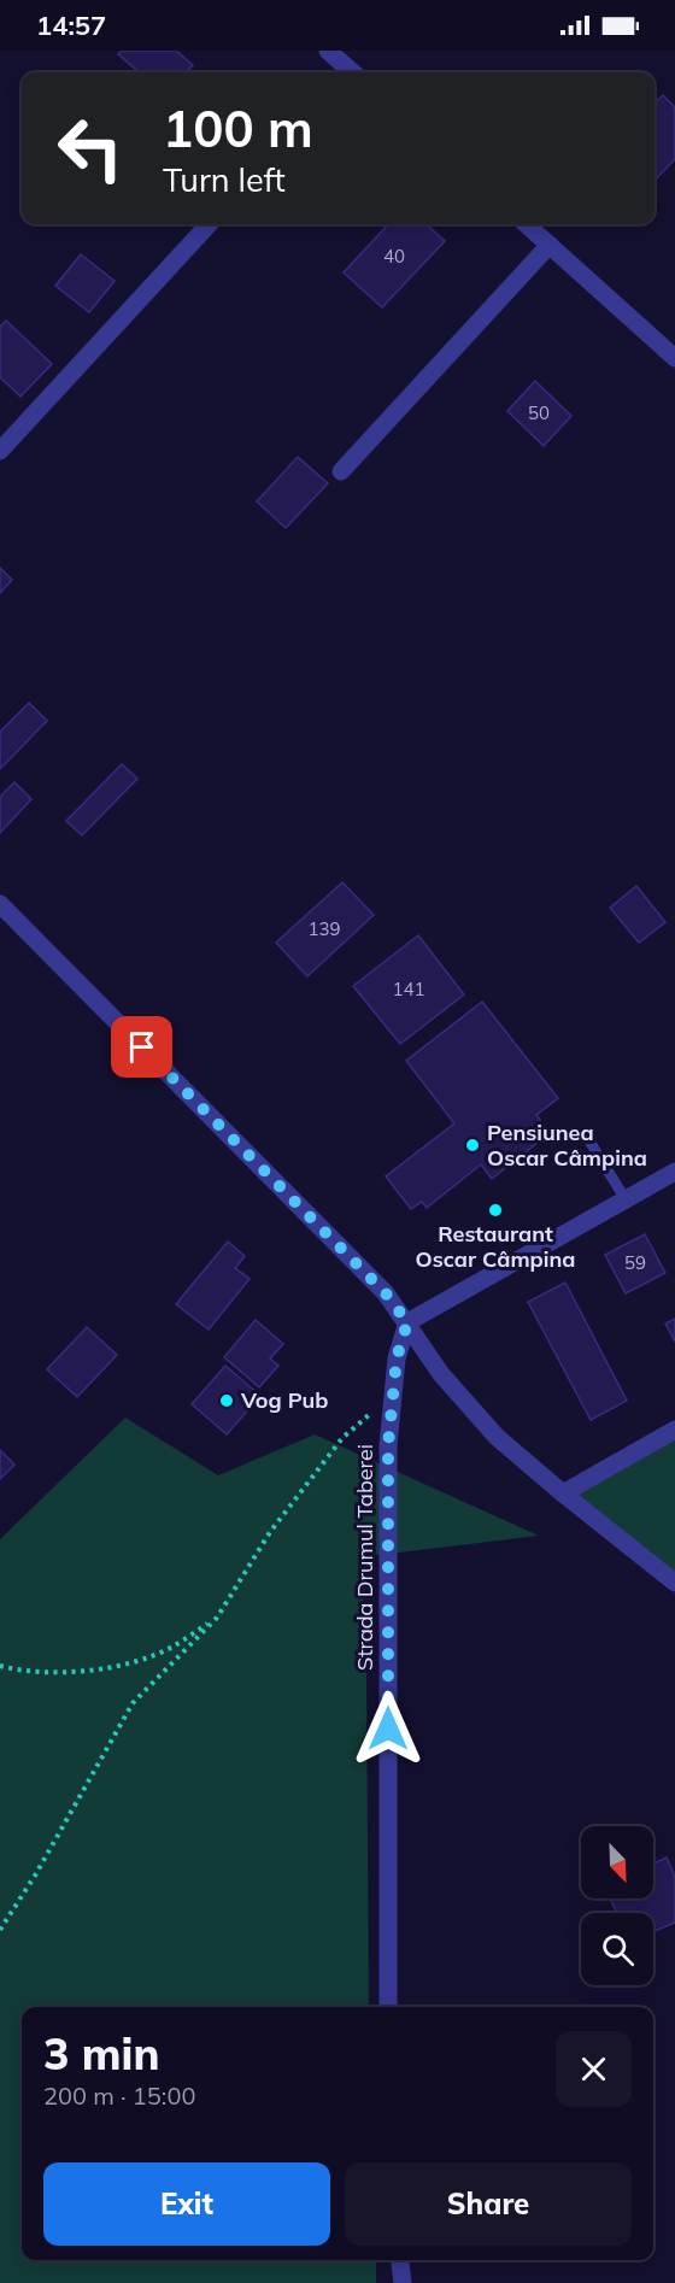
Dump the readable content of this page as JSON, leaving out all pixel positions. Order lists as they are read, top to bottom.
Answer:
{
  "streets": {
    "street": ["Strada Drumul Taberei"]
  },
  "places": ["Pensiunea Oscar Câmpina", "Restaurant Oscar Câmpina", "Vog Pub"],
  "house_numbers": [
    "40",
    "50",
    "139",
    "141",
    "59"
  ],
  "north": "bottom right",
  "page": {
    "status": "14:57",
    "turn": ["100 m", "Turn left"],
    "heading": ["3 min", "200 m · 15:00"],
    "buttons": ["Exit", "Share"]
  }
}
